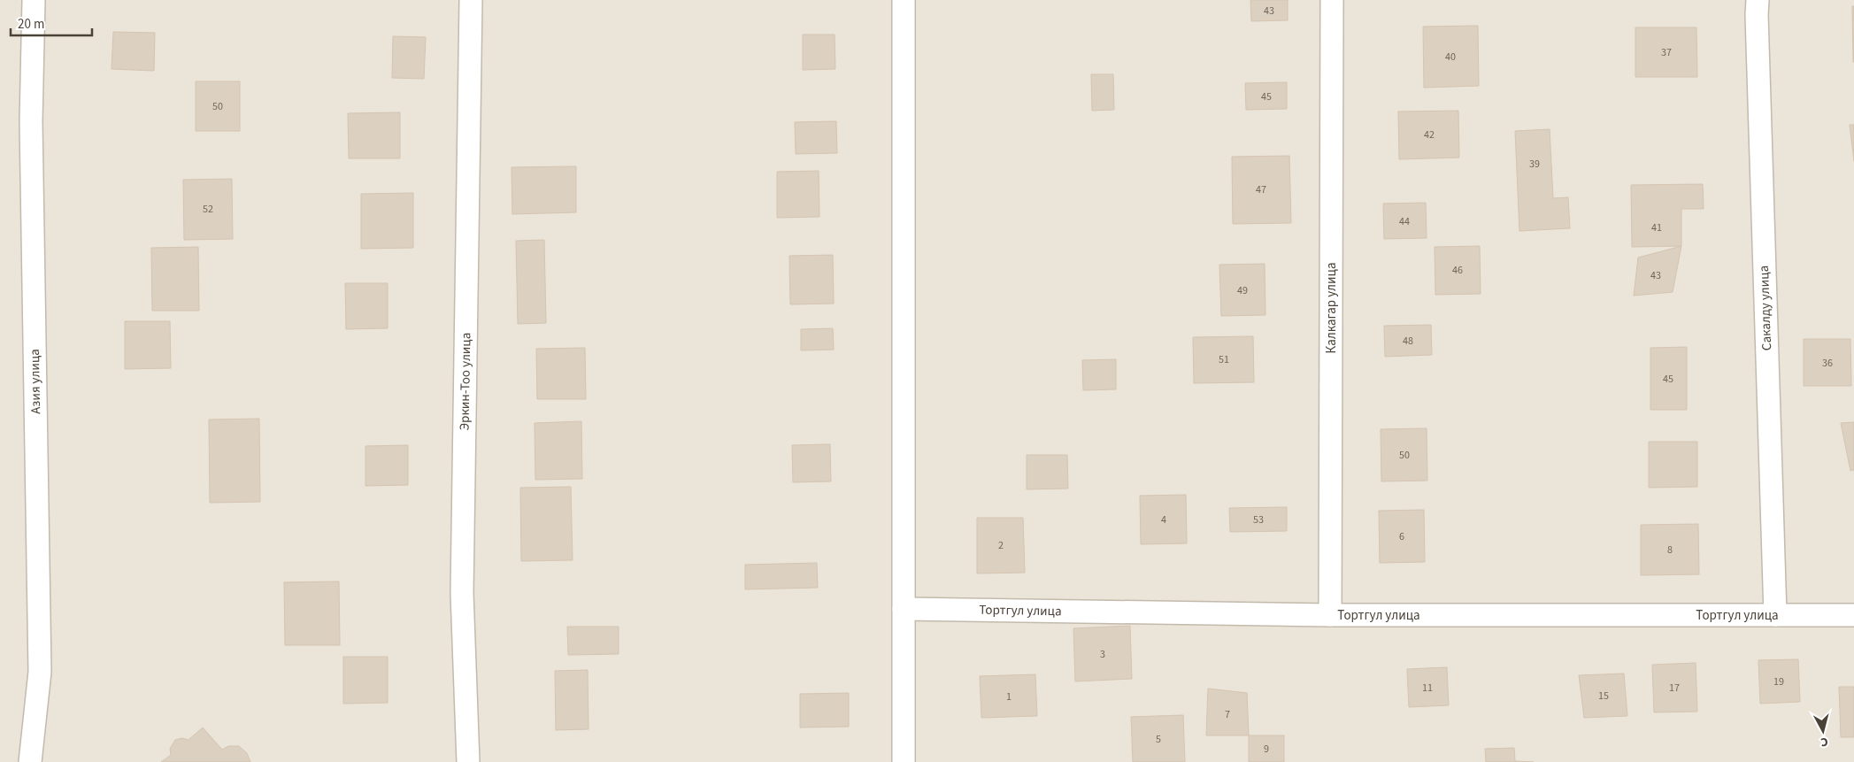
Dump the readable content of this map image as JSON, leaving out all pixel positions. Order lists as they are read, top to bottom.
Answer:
{
  "streets": {
    "street": [
      "Калкагар улица",
      "Сакалду улица",
      "Азия улица",
      "Эркин-Тоо улица",
      "Тортгул улица"
    ]
  },
  "crossings": [
    ["Калкагар улица", "Тортгул улица"],
    ["Сакалду улица", "Тортгул улица"]
  ],
  "house_numbers": [
    "43",
    "37",
    "40",
    "45",
    "50",
    "42",
    "39",
    "47",
    "52",
    "44",
    "41",
    "46",
    "43",
    "49",
    "48",
    "51",
    "36",
    "45",
    "50",
    "4",
    "53",
    "6",
    "2",
    "8",
    "3",
    "19",
    "11",
    "17",
    "15",
    "1",
    "7",
    "5",
    "9"
  ],
  "scale_bar": "20 m",
  "north": "bottom"
}
